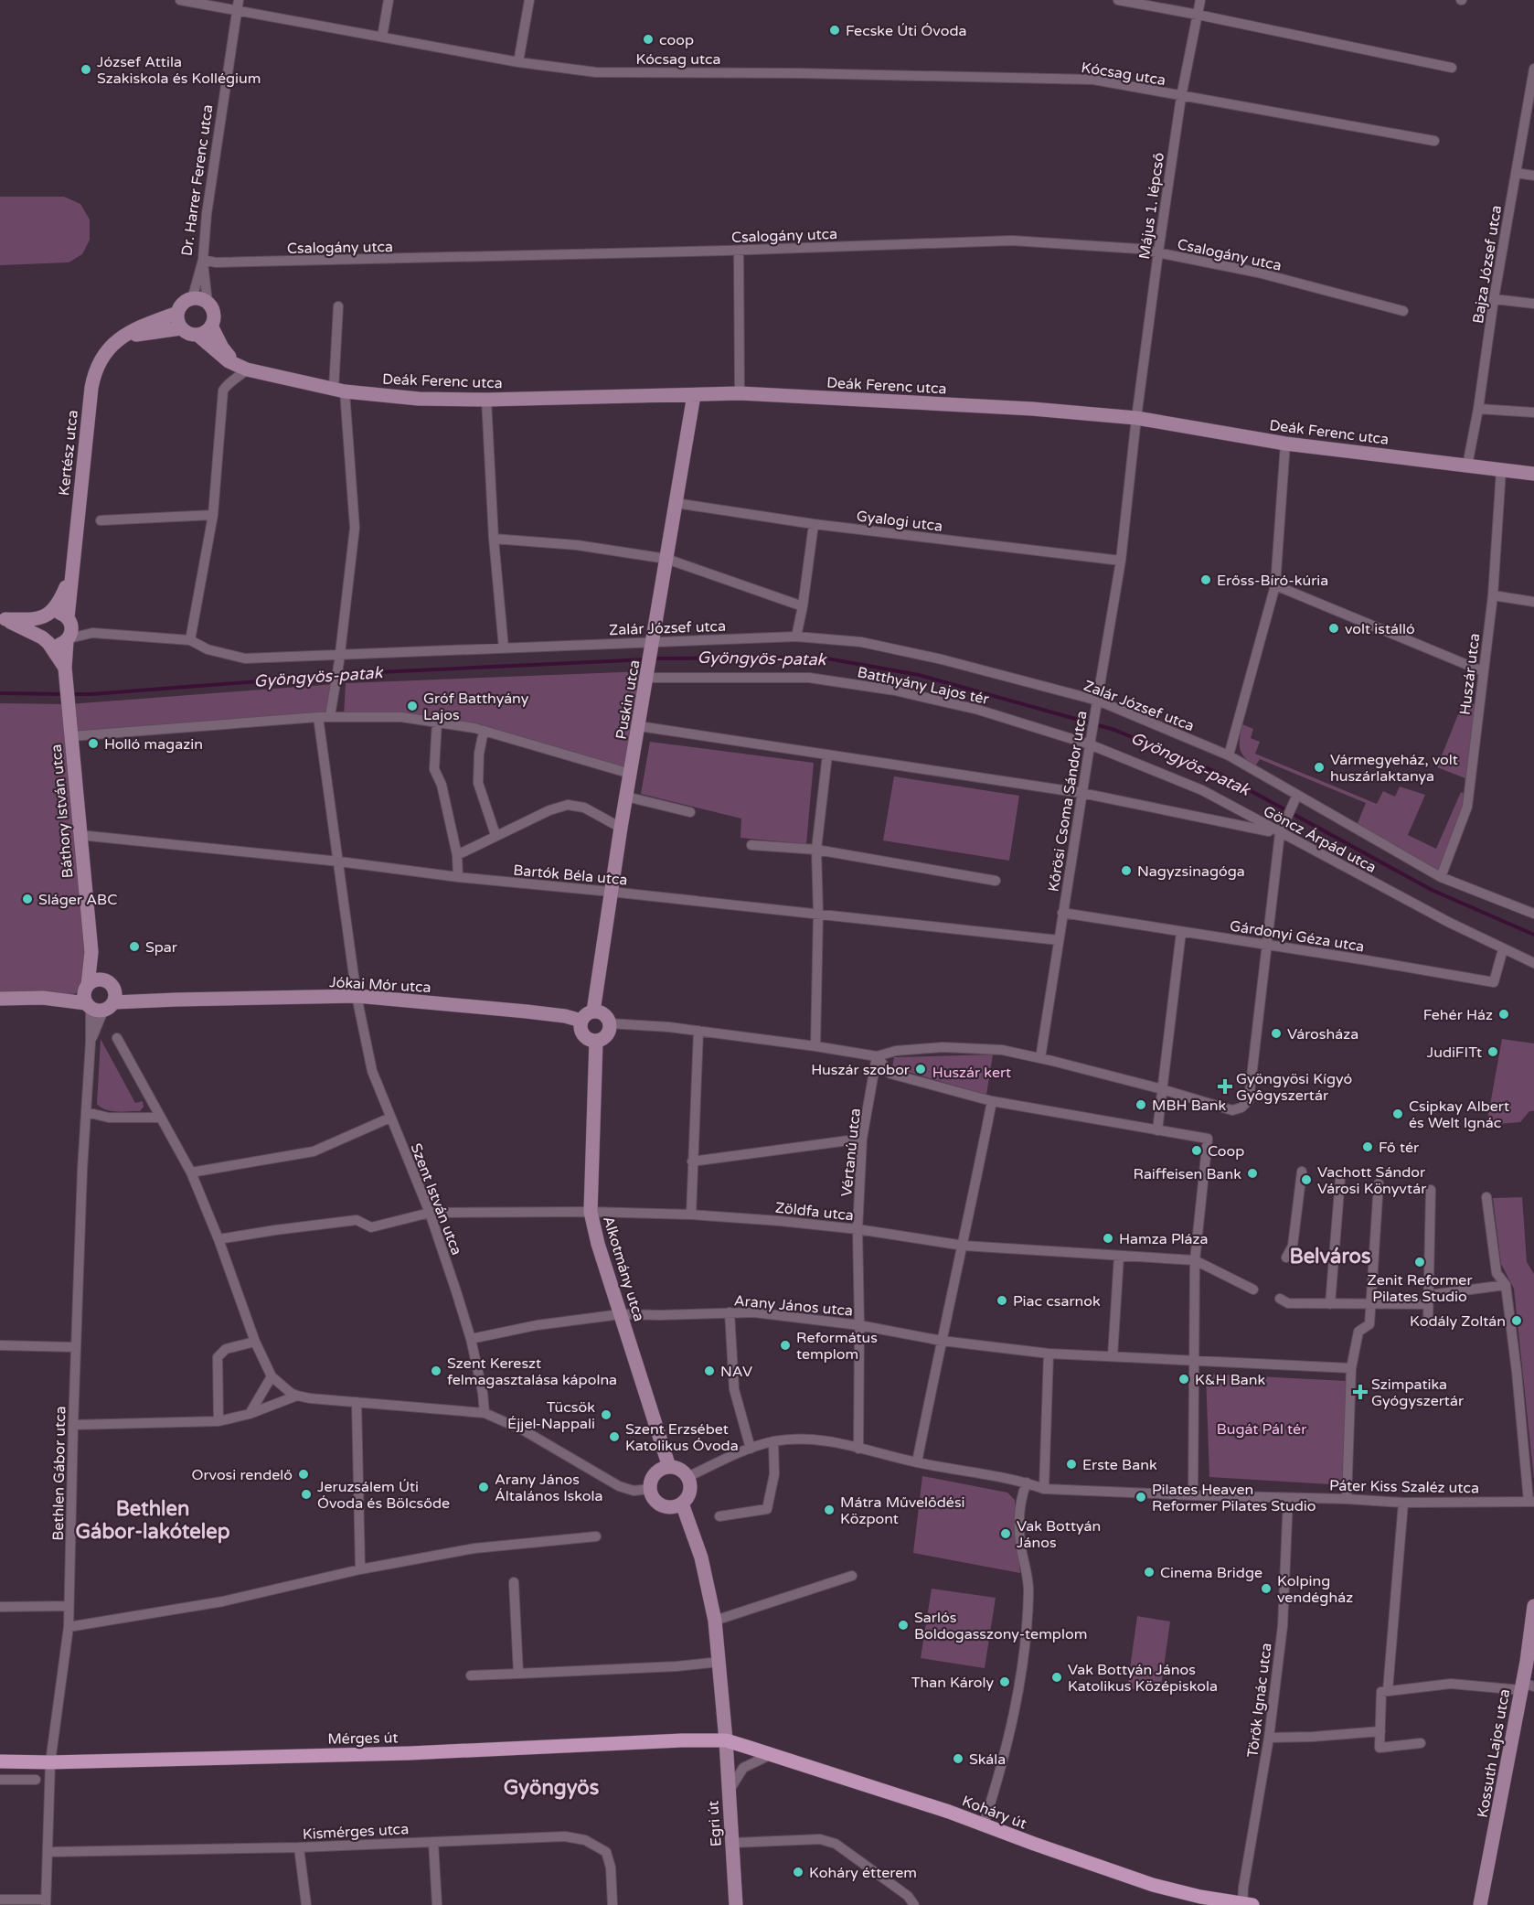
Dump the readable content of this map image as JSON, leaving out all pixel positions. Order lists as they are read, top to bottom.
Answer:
{
  "streets": {
    "main road": ["Mérges út", "Koháry út"],
    "street": [
      "Kócsag utca",
      "Dr. Harrer Ferenc utca",
      "Május 1. lépcső",
      "Csalogány utca",
      "Bajza József utca",
      "Deák Ferenc utca",
      "Kertész utca",
      "Gyalogi utca",
      "Zalár József utca",
      "Huszár utca",
      "Batthyány Lajos tér",
      "Puskin utca",
      "Kőrösi Csoma Sándor utca",
      "Báthory István utca",
      "Göncz Árpád utca",
      "Bartók Béla utca",
      "Gárdonyi Géza utca",
      "Jókai Mór utca",
      "Vértanú utca",
      "Szent István utca",
      "Zöldfa utca",
      "Alkotmány utca",
      "Arany János utca",
      "Bethlen Gábor utca",
      "Páter Kiss Szaléz utca",
      "Török Ignác utca",
      "Kossuth Lajos utca",
      "Egri út",
      "Kismérges utca"
    ]
  },
  "crossings": [
    ["Kócsag utca", "Dr. Harrer Ferenc utca"],
    ["Kócsag utca", "Május 1. lépcső"],
    ["Dr. Harrer Ferenc utca", "Csalogány utca"],
    ["Dr. Harrer Ferenc utca", "Kertész utca"],
    ["Május 1. lépcső", "Csalogány utca"],
    ["Május 1. lépcső", "Deák Ferenc utca"],
    ["Május 1. lépcső", "Kőrösi Csoma Sándor utca"],
    ["Bajza József utca", "Deák Ferenc utca"],
    ["Deák Ferenc utca", "Huszár utca"],
    ["Deák Ferenc utca", "Puskin utca"],
    ["Deák Ferenc utca", "Kőrösi Csoma Sándor utca"],
    ["Gyalogi utca", "Puskin utca"],
    ["Gyalogi utca", "Kőrösi Csoma Sándor utca"],
    ["Zalár József utca", "Huszár utca"],
    ["Zalár József utca", "Puskin utca"],
    ["Zalár József utca", "Kőrösi Csoma Sándor utca"],
    ["Batthyány Lajos tér", "Puskin utca"],
    ["Batthyány Lajos tér", "Kőrösi Csoma Sándor utca"],
    ["Batthyány Lajos tér", "Göncz Árpád utca"],
    ["Puskin utca", "Bartók Béla utca"],
    ["Puskin utca", "Jókai Mór utca"],
    ["Puskin utca", "Alkotmány utca"],
    ["Kőrösi Csoma Sándor utca", "Göncz Árpád utca"],
    ["Kőrösi Csoma Sándor utca", "Bartók Béla utca"],
    ["Kőrösi Csoma Sándor utca", "Gárdonyi Géza utca"],
    ["Báthory István utca", "Bartók Béla utca"],
    ["Báthory István utca", "Jókai Mór utca"],
    ["Báthory István utca", "Bethlen Gábor utca"],
    ["Göncz Árpád utca", "Gárdonyi Géza utca"],
    ["Bartók Béla utca", "Szent István utca"],
    ["Jókai Mór utca", "Szent István utca"],
    ["Jókai Mór utca", "Alkotmány utca"],
    ["Jókai Mór utca", "Bethlen Gábor utca"],
    ["Vértanú utca", "Zöldfa utca"],
    ["Vértanú utca", "Arany János utca"],
    ["Vértanú utca", "Páter Kiss Szaléz utca"],
    ["Szent István utca", "Zöldfa utca"],
    ["Szent István utca", "Arany János utca"],
    ["Zöldfa utca", "Alkotmány utca"],
    ["Alkotmány utca", "Arany János utca"],
    ["Alkotmány utca", "Páter Kiss Szaléz utca"],
    ["Bethlen Gábor utca", "Mérges út"],
    ["Bethlen Gábor utca", "Kismérges utca"],
    ["Páter Kiss Szaléz utca", "Török Ignác utca"],
    ["Török Ignác utca", "Koháry út"],
    ["Mérges út", "Koháry út"],
    ["Mérges út", "Egri út"],
    ["Koháry út", "Egri út"]
  ],
  "districts": ["Belváros", "Bethlen Gábor-lakótelep", "Gyöngyös"],
  "water": ["Gyöngyös-patak"],
  "parks": ["Huszár kert", "Bugát Pál tér"],
  "places": {
    "other": [
      "Fecske Úti Óvoda",
      "coop",
      "József Attila Szakiskola és Kollégium",
      "Erőss-Bíró-kúria",
      "volt istálló",
      "Gróf Batthyány Lajos",
      "Holló magazin",
      "Vármegyeház, volt huszárlaktanya",
      "Nagyzsinagóga",
      "Sláger ABC",
      "Spar",
      "Fehér Ház",
      "Városháza",
      "JudiFITt",
      "Huszár szobor",
      "MBH Bank",
      "Csipkay Albert és Welt Ignác",
      "Fő tér",
      "Coop",
      "Raiffeisen Bank",
      "Vachott Sándor Városi Könyvtár",
      "Hamza Pláza",
      "Zenit Reformer Pilates Studio",
      "Piac csarnok",
      "Kodály Zoltán",
      "Református templom",
      "Szent Kereszt felmagasztalása kápolna",
      "NAV",
      "K&H Bank",
      "Tücsök Éjjel-Nappali",
      "Szent Erzsébet Katolikus Óvoda",
      "Erste Bank",
      "Orvosi rendelő",
      "Arany János Általános Iskola",
      "Jeruzsálem Úti Óvoda és Bölcsőde",
      "Pilates Heaven Reformer Pilates Studio",
      "Mátra Művelődési Központ",
      "Vak Bottyán János",
      "Cinema Bridge",
      "Kolping vendégház",
      "Sarlós Boldogasszony-templom",
      "Vak Bottyán János Katolikus Középiskola",
      "Than Károly",
      "Skála",
      "Koháry étterem"
    ],
    "health": ["Gyöngyösi Kígyó Gyôgyszertár", "Szimpatika Gyógyszertár"]
  }
}
